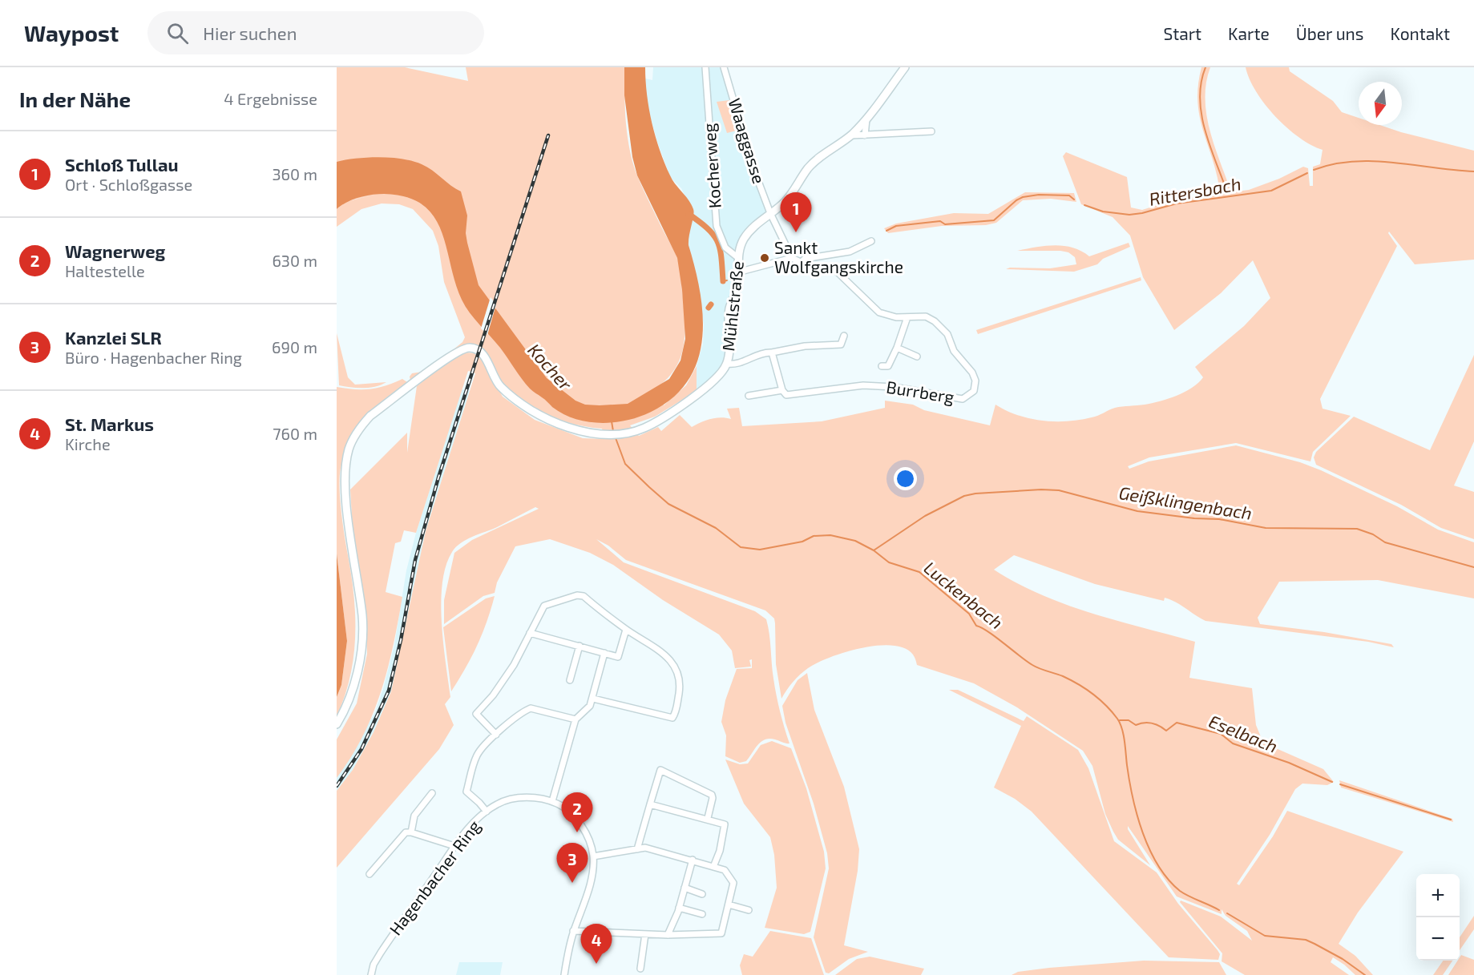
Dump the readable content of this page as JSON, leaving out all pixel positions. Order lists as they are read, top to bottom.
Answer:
{
  "streets": {
    "street": [
      "Waaggasse",
      "Kocherweg",
      "Mühlstraße",
      "Burrberg",
      "Hagenbacher Ring"
    ]
  },
  "crossings": [
    ["Waaggasse", "Mühlstraße"],
    ["Kocherweg", "Mühlstraße"]
  ],
  "water": [
    "Rittersbach",
    "Kocher",
    "Geißklingenbach",
    "Luckenbach",
    "Eselbach"
  ],
  "places": ["Sankt Wolfgangskirche"],
  "north": "bottom",
  "page": {
    "header": "Waypost",
    "search": "Hier suchen",
    "nav": [
      "Start",
      "Karte",
      "Über uns",
      "Kontakt"
    ],
    "heading": ["In der Nähe", "4 Ergebnisse"],
    "list": [
      {
        "mark": "1",
        "name": "Schloß Tullau",
        "note": "Ort · Schloßgasse",
        "value": "360 m"
      },
      {
        "mark": "2",
        "name": "Wagnerweg",
        "note": "Haltestelle",
        "value": "630 m"
      },
      {
        "mark": "3",
        "name": "Kanzlei SLR",
        "note": "Büro · Hagenbacher Ring",
        "value": "690 m"
      },
      {
        "mark": "4",
        "name": "St. Markus",
        "note": "Kirche",
        "value": "760 m"
      }
    ],
    "pins": [
      "1",
      "2",
      "3",
      "4"
    ],
    "map_buttons": ["+", "−"]
  }
}
